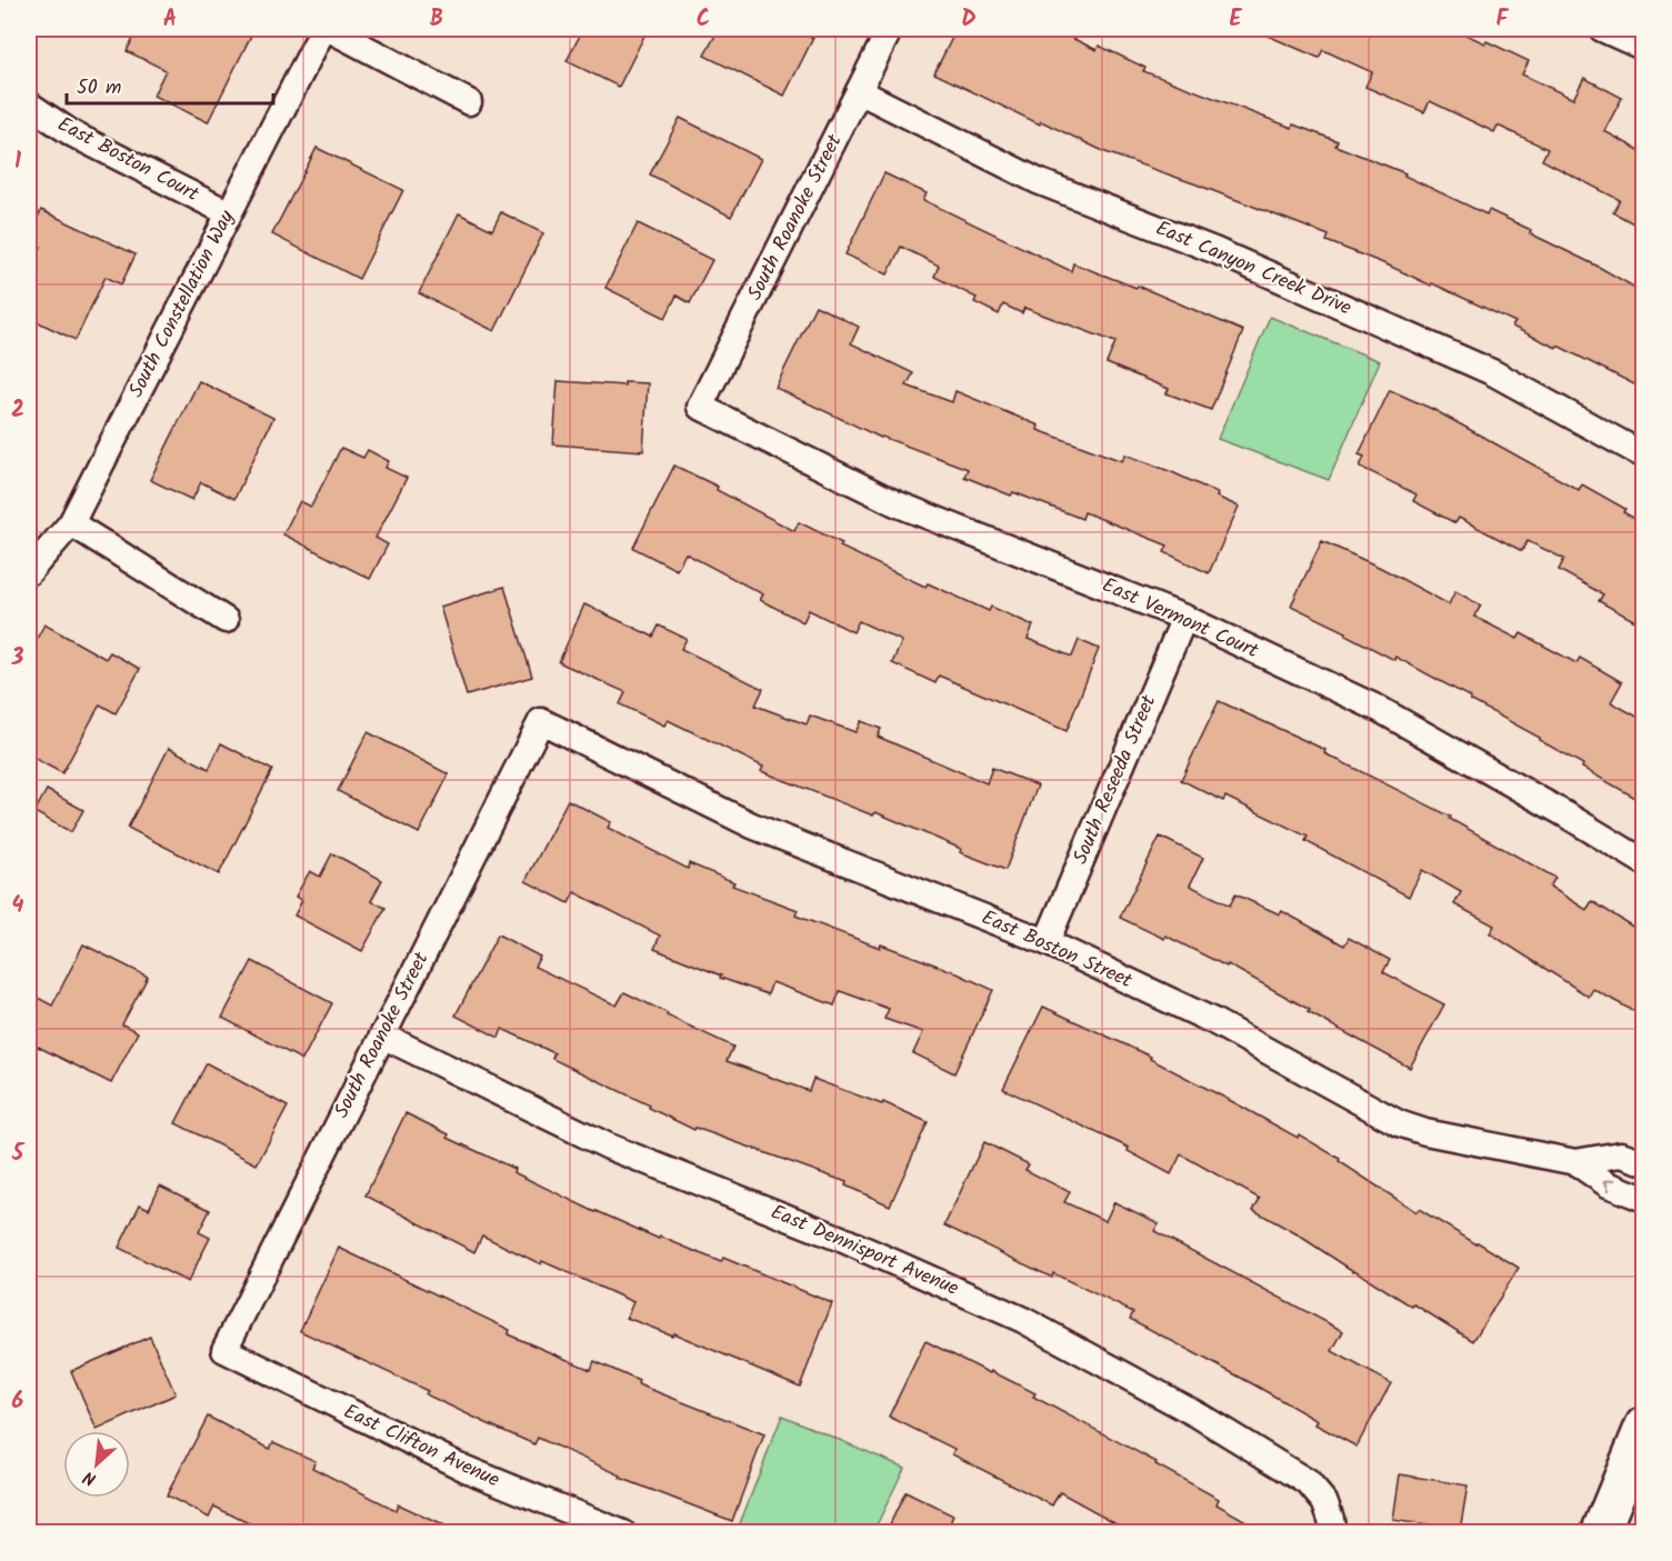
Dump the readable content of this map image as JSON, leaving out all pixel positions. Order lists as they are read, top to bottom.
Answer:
{
  "streets": {
    "street": [
      "East Boston Court",
      "South Roanoke Street",
      "East Canyon Creek Drive",
      "South Constellation Way",
      "East Vermont Court",
      "South Reseeda Street",
      "East Boston Street",
      "East Dennisport Avenue",
      "East Clifton Avenue"
    ]
  },
  "crossings": [
    ["East Boston Court", "South Constellation Way"],
    ["South Roanoke Street", "East Canyon Creek Drive"],
    ["South Roanoke Street", "East Vermont Court"],
    ["South Roanoke Street", "East Boston Street"],
    ["South Roanoke Street", "East Dennisport Avenue"],
    ["South Roanoke Street", "East Clifton Avenue"],
    ["East Vermont Court", "South Reseeda Street"],
    ["South Reseeda Street", "East Boston Street"]
  ],
  "scale_bar": "50 m",
  "north": "bottom left",
  "grid": {
    "columns": [
      "A",
      "B",
      "C",
      "D",
      "E",
      "F"
    ],
    "rows": [
      "1",
      "2",
      "3",
      "4",
      "5",
      "6"
    ]
  }
}
